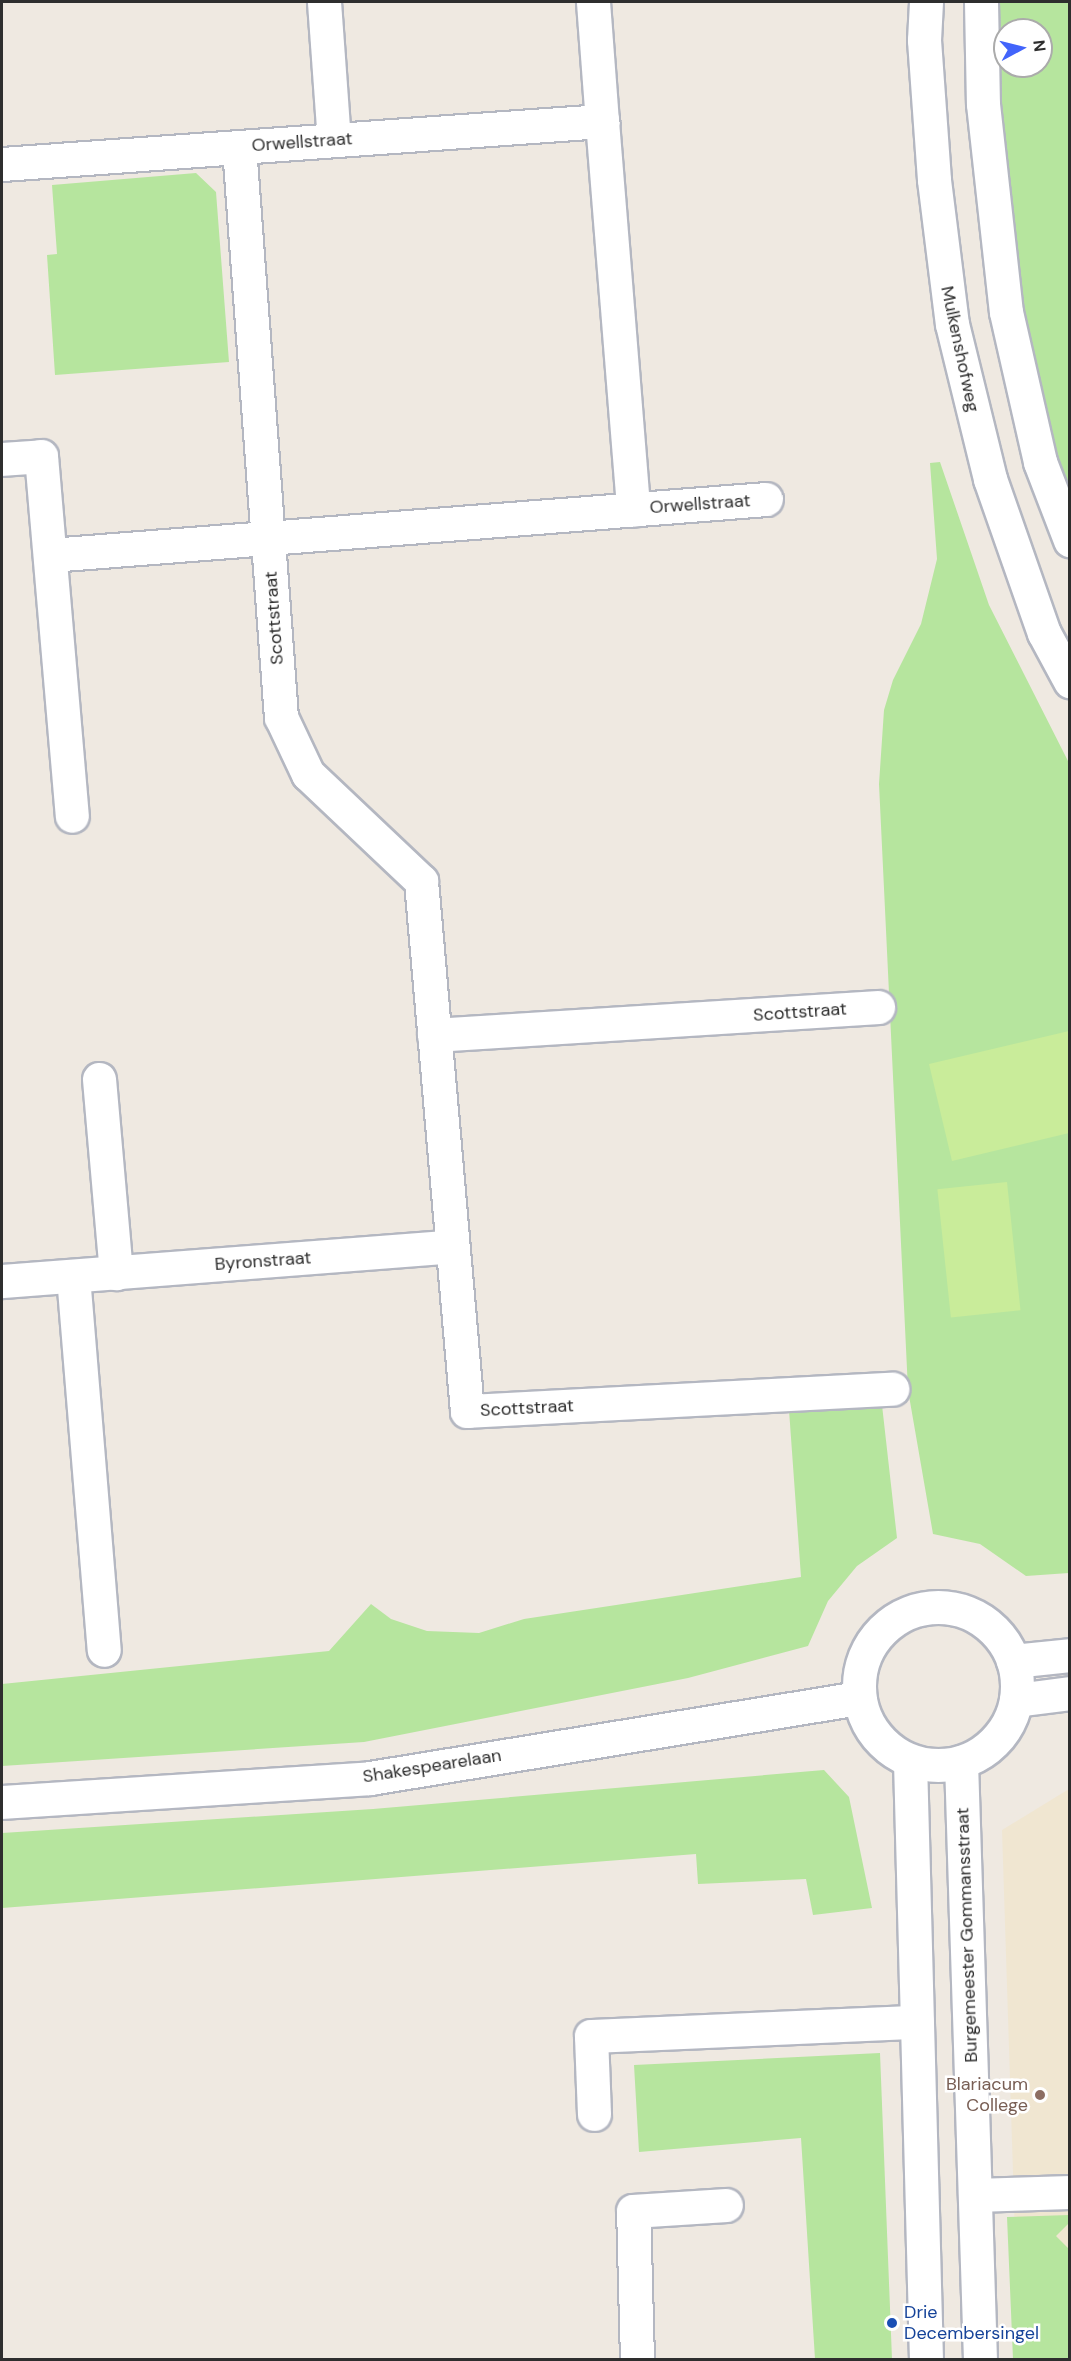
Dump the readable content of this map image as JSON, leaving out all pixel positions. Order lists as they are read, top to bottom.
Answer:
{
  "streets": {
    "street": [
      "Orwellstraat",
      "Mulkenshofweg",
      "Scottstraat",
      "Byronstraat",
      "Shakespearelaan",
      "Burgemeester Gommansstraat"
    ]
  },
  "crossings": [
    ["Orwellstraat", "Scottstraat"],
    ["Scottstraat", "Byronstraat"],
    ["Shakespearelaan", "Burgemeester Gommansstraat"]
  ],
  "places": ["Blariacum College", "Drie Decembersingel"],
  "north": "right"
}
